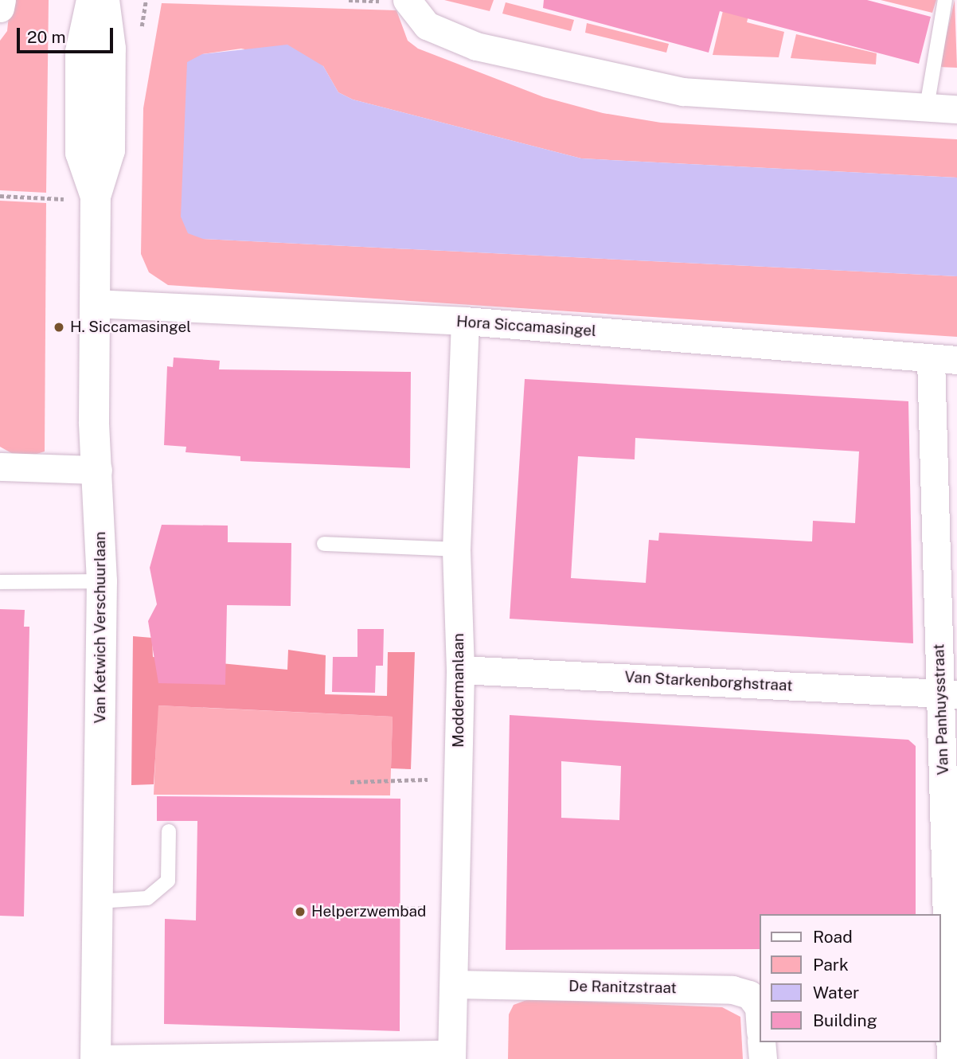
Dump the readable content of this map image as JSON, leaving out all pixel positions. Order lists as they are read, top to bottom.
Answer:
{
  "streets": {
    "main road": ["Van Ketwich Verschuurlaan"],
    "street": [
      "Hora Siccamasingel",
      "Van Starkenborghstraat",
      "Moddermanlaan",
      "Van Panhuysstraat",
      "De Ranitzstraat"
    ]
  },
  "crossings": [
    ["Hora Siccamasingel", "Van Ketwich Verschuurlaan"],
    ["Hora Siccamasingel", "Moddermanlaan"],
    ["Hora Siccamasingel", "Van Panhuysstraat"],
    ["Van Starkenborghstraat", "Moddermanlaan"],
    ["Van Starkenborghstraat", "Van Panhuysstraat"],
    ["Moddermanlaan", "De Ranitzstraat"]
  ],
  "places": ["H. Siccamasingel", "Helperzwembad"],
  "legend": [
    "Road",
    "Park",
    "Water",
    "Building"
  ],
  "scale_bar": "20 m"
}
